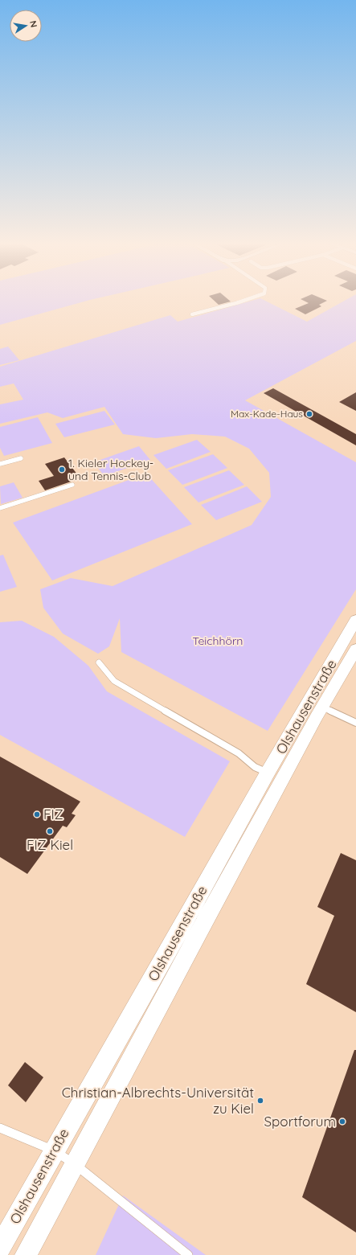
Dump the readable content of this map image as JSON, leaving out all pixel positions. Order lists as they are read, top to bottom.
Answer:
{
  "streets": {
    "street": ["Olshausenstraße"]
  },
  "parks": ["Teichhörn"],
  "places": [
    "Max-Kade-Haus",
    "1. Kieler Hockey- und Tennis-Club",
    "FIZ",
    "FIZ Kiel",
    "Christian-Albrechts-Universität zu Kiel",
    "Sportforum"
  ],
  "north": "right"
}
